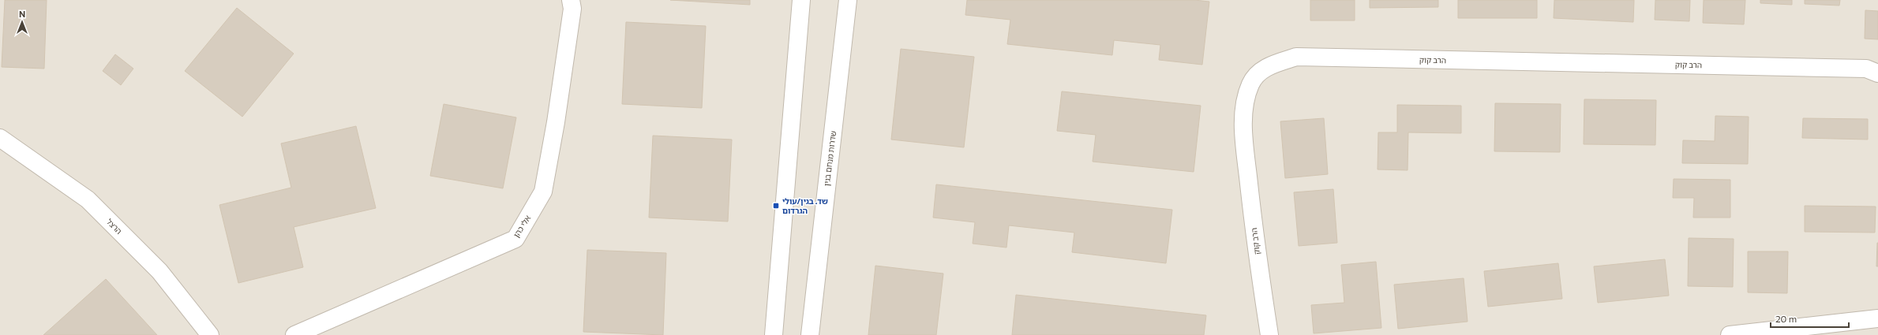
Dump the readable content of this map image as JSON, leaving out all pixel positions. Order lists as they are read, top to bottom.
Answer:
{
  "streets": {
    "street": [
      "הרב קוק",
      "שדרות מנחם בגין",
      "הרצל",
      "אלי כהן"
    ]
  },
  "places": {
    "transit": ["שד. בגין/עולי הגרדום"]
  },
  "scale_bar": "20 m",
  "north": "top"
}
